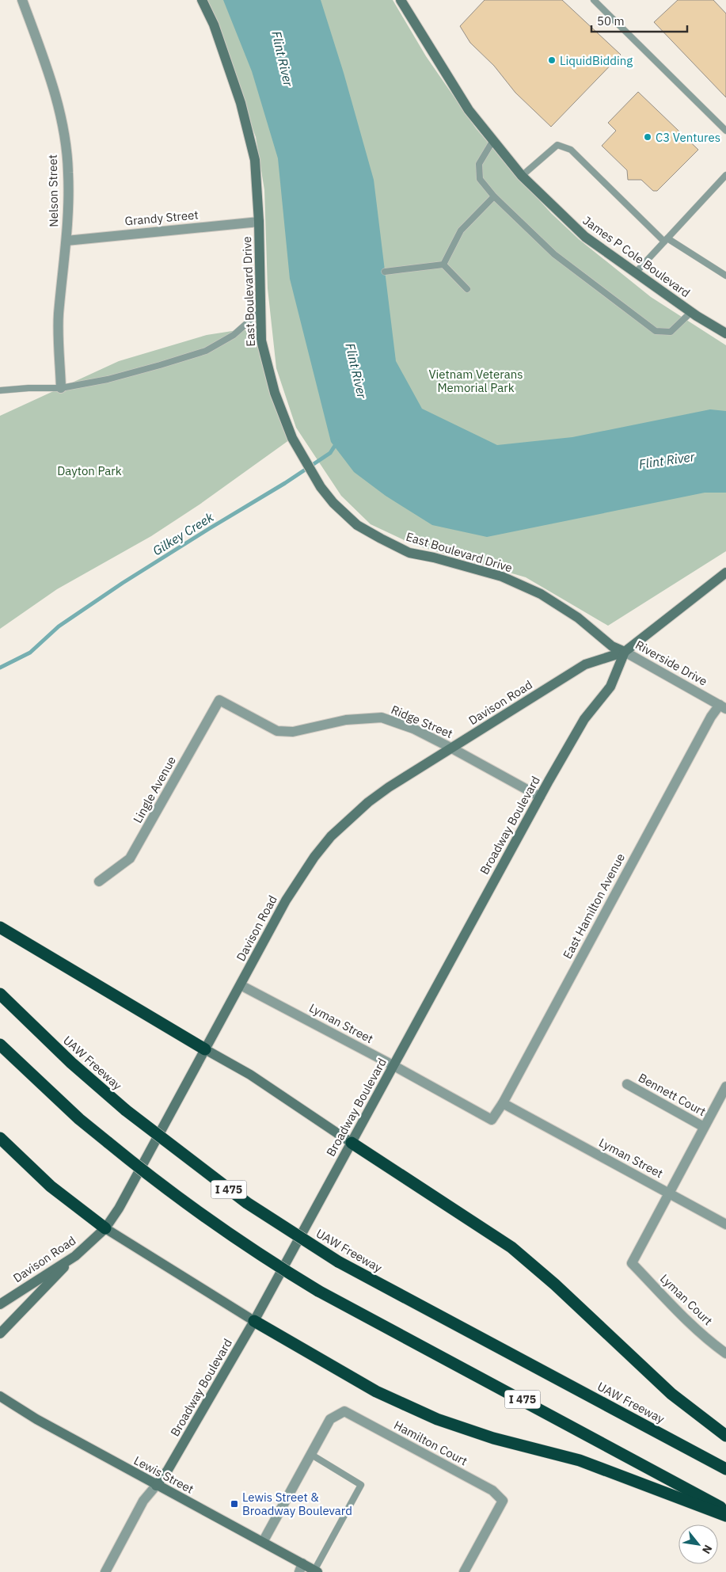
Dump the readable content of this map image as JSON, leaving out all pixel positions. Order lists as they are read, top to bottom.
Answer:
{
  "streets": {
    "highway": ["UAW Freeway", "I 475"],
    "main road": [
      "James P Cole Boulevard",
      "East Boulevard Drive",
      "Davison Road",
      "Broadway Boulevard",
      "Lewis Street"
    ],
    "street": [
      "Nelson Street",
      "Grandy Street",
      "Riverside Drive",
      "Ridge Street",
      "Lingle Avenue",
      "East Hamilton Avenue",
      "Lyman Street",
      "Bennett Court",
      "Lyman Court",
      "Hamilton Court"
    ]
  },
  "crossings": [
    ["Nelson Street", "Grandy Street"],
    ["Grandy Street", "East Boulevard Drive"],
    ["East Boulevard Drive", "Riverside Drive"],
    ["East Boulevard Drive", "Davison Road"],
    ["East Boulevard Drive", "Broadway Boulevard"],
    ["Riverside Drive", "Davison Road"],
    ["Riverside Drive", "Broadway Boulevard"],
    ["Riverside Drive", "East Hamilton Avenue"],
    ["Davison Road", "Ridge Street"],
    ["Davison Road", "Broadway Boulevard"],
    ["Davison Road", "Lyman Street"],
    ["Ridge Street", "Lingle Avenue"],
    ["Ridge Street", "Broadway Boulevard"],
    ["Broadway Boulevard", "Lyman Street"],
    ["Broadway Boulevard", "Lewis Street"],
    ["East Hamilton Avenue", "Lyman Street"],
    ["Lyman Street", "Lyman Court"]
  ],
  "water": ["Flint River", "Gilkey Creek"],
  "parks": ["Vietnam Veterans Memorial Park", "Dayton Park"],
  "places": {
    "other": ["LiquidBidding", "C3 Ventures"],
    "transit": ["Lewis Street & Broadway Boulevard"]
  },
  "scale_bar": "50 m",
  "north": "bottom right"
}
